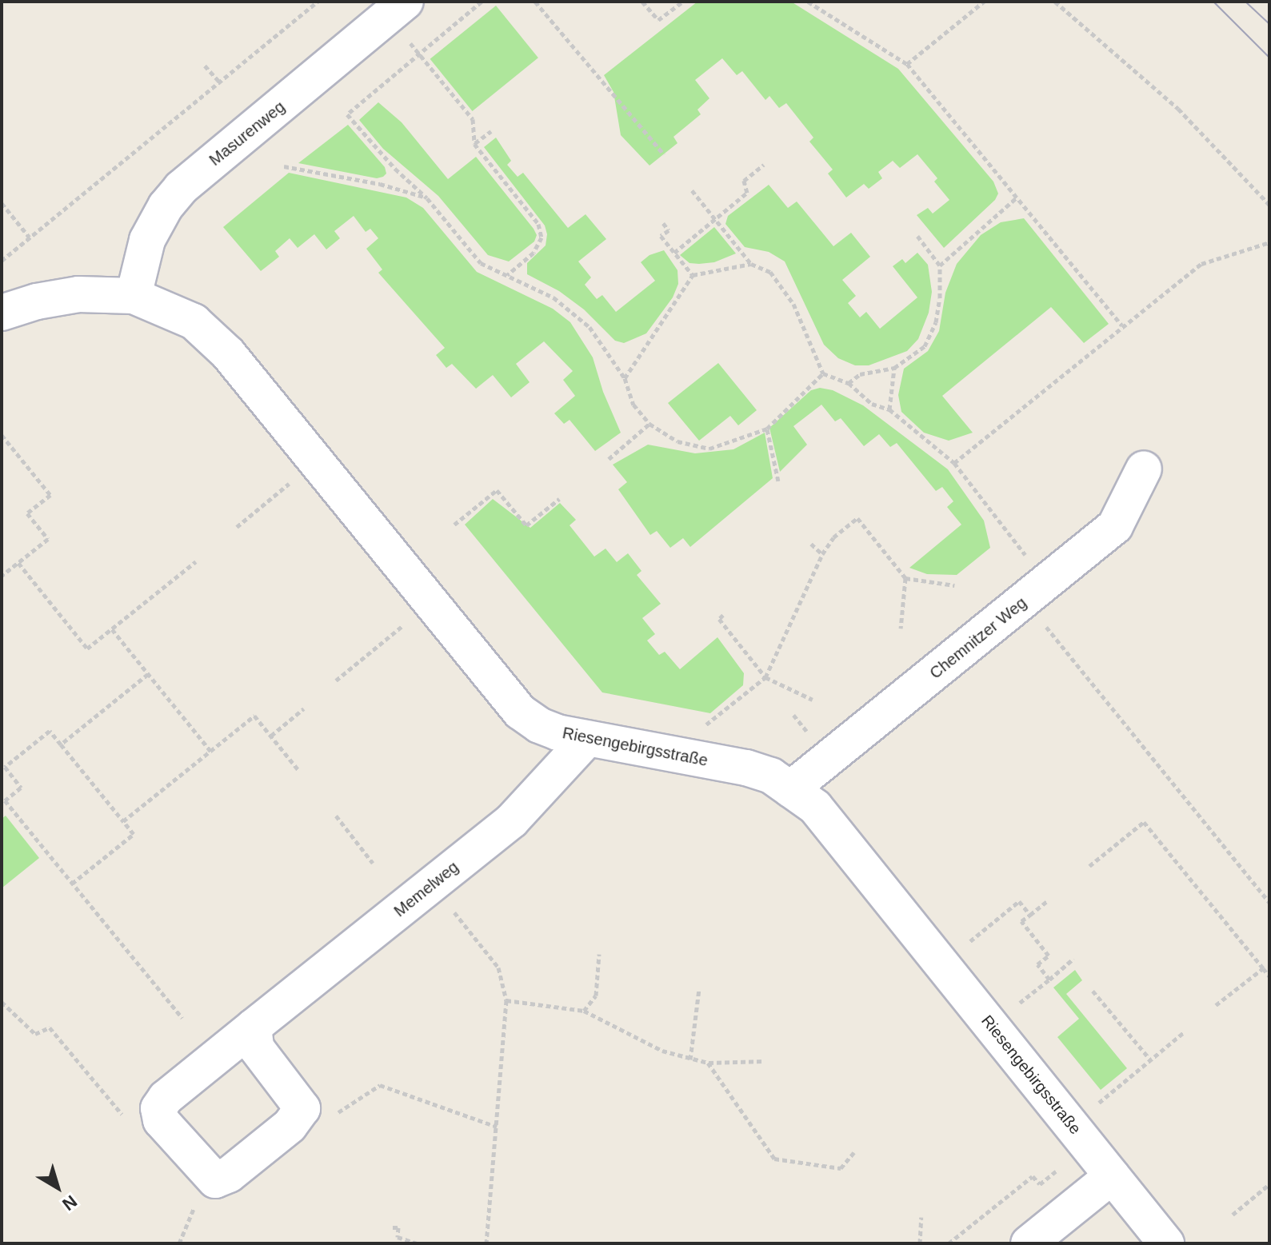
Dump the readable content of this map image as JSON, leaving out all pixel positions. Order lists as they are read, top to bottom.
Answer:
{
  "streets": {
    "street": [
      "Masurenweg",
      "Chemnitzer Weg",
      "Riesengebirgsstraße",
      "Memelweg"
    ]
  },
  "crossings": [
    ["Masurenweg", "Riesengebirgsstraße"],
    ["Chemnitzer Weg", "Riesengebirgsstraße"],
    ["Riesengebirgsstraße", "Memelweg"]
  ],
  "north": "bottom right"
}
